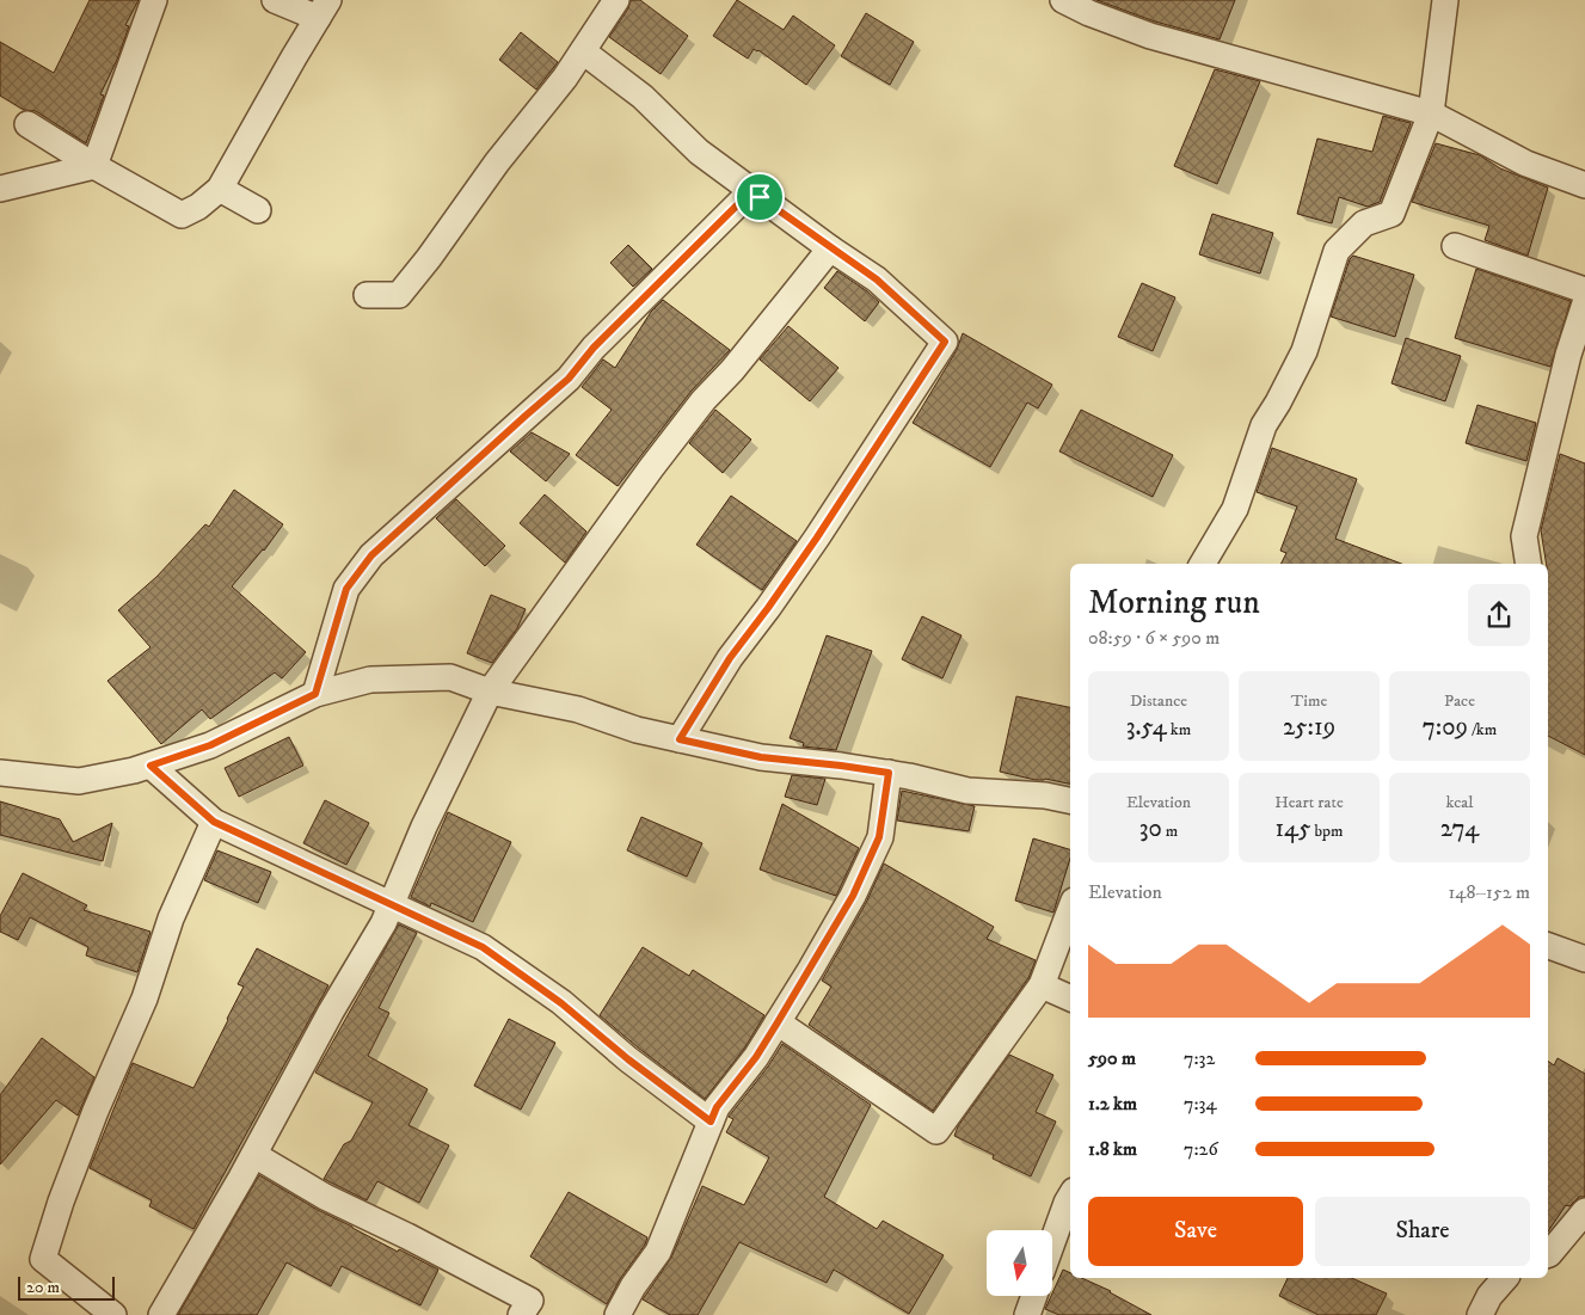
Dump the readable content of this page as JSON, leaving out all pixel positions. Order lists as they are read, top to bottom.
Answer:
{
  "scale_bar": "20 m",
  "north": "bottom",
  "page": {
    "heading": ["Morning run", "08:59 · 6 × 590 m"],
    "stats": [
      ["Distance", "3.54 km"],
      ["Time", "25:19"],
      ["Pace", "7:09 /km"],
      ["Elevation", "30 m"],
      ["Heart rate", "145 bpm"],
      ["kcal", "274"]
    ],
    "chart": ["Elevation", "148–152 m"],
    "list": [
      {
        "name": "590 m",
        "note": "7:32"
      },
      {
        "name": "1.2 km",
        "note": "7:34"
      },
      {
        "name": "1.8 km",
        "note": "7:26"
      }
    ],
    "buttons": ["Save", "Share"],
    "scale": "20 m"
  }
}
